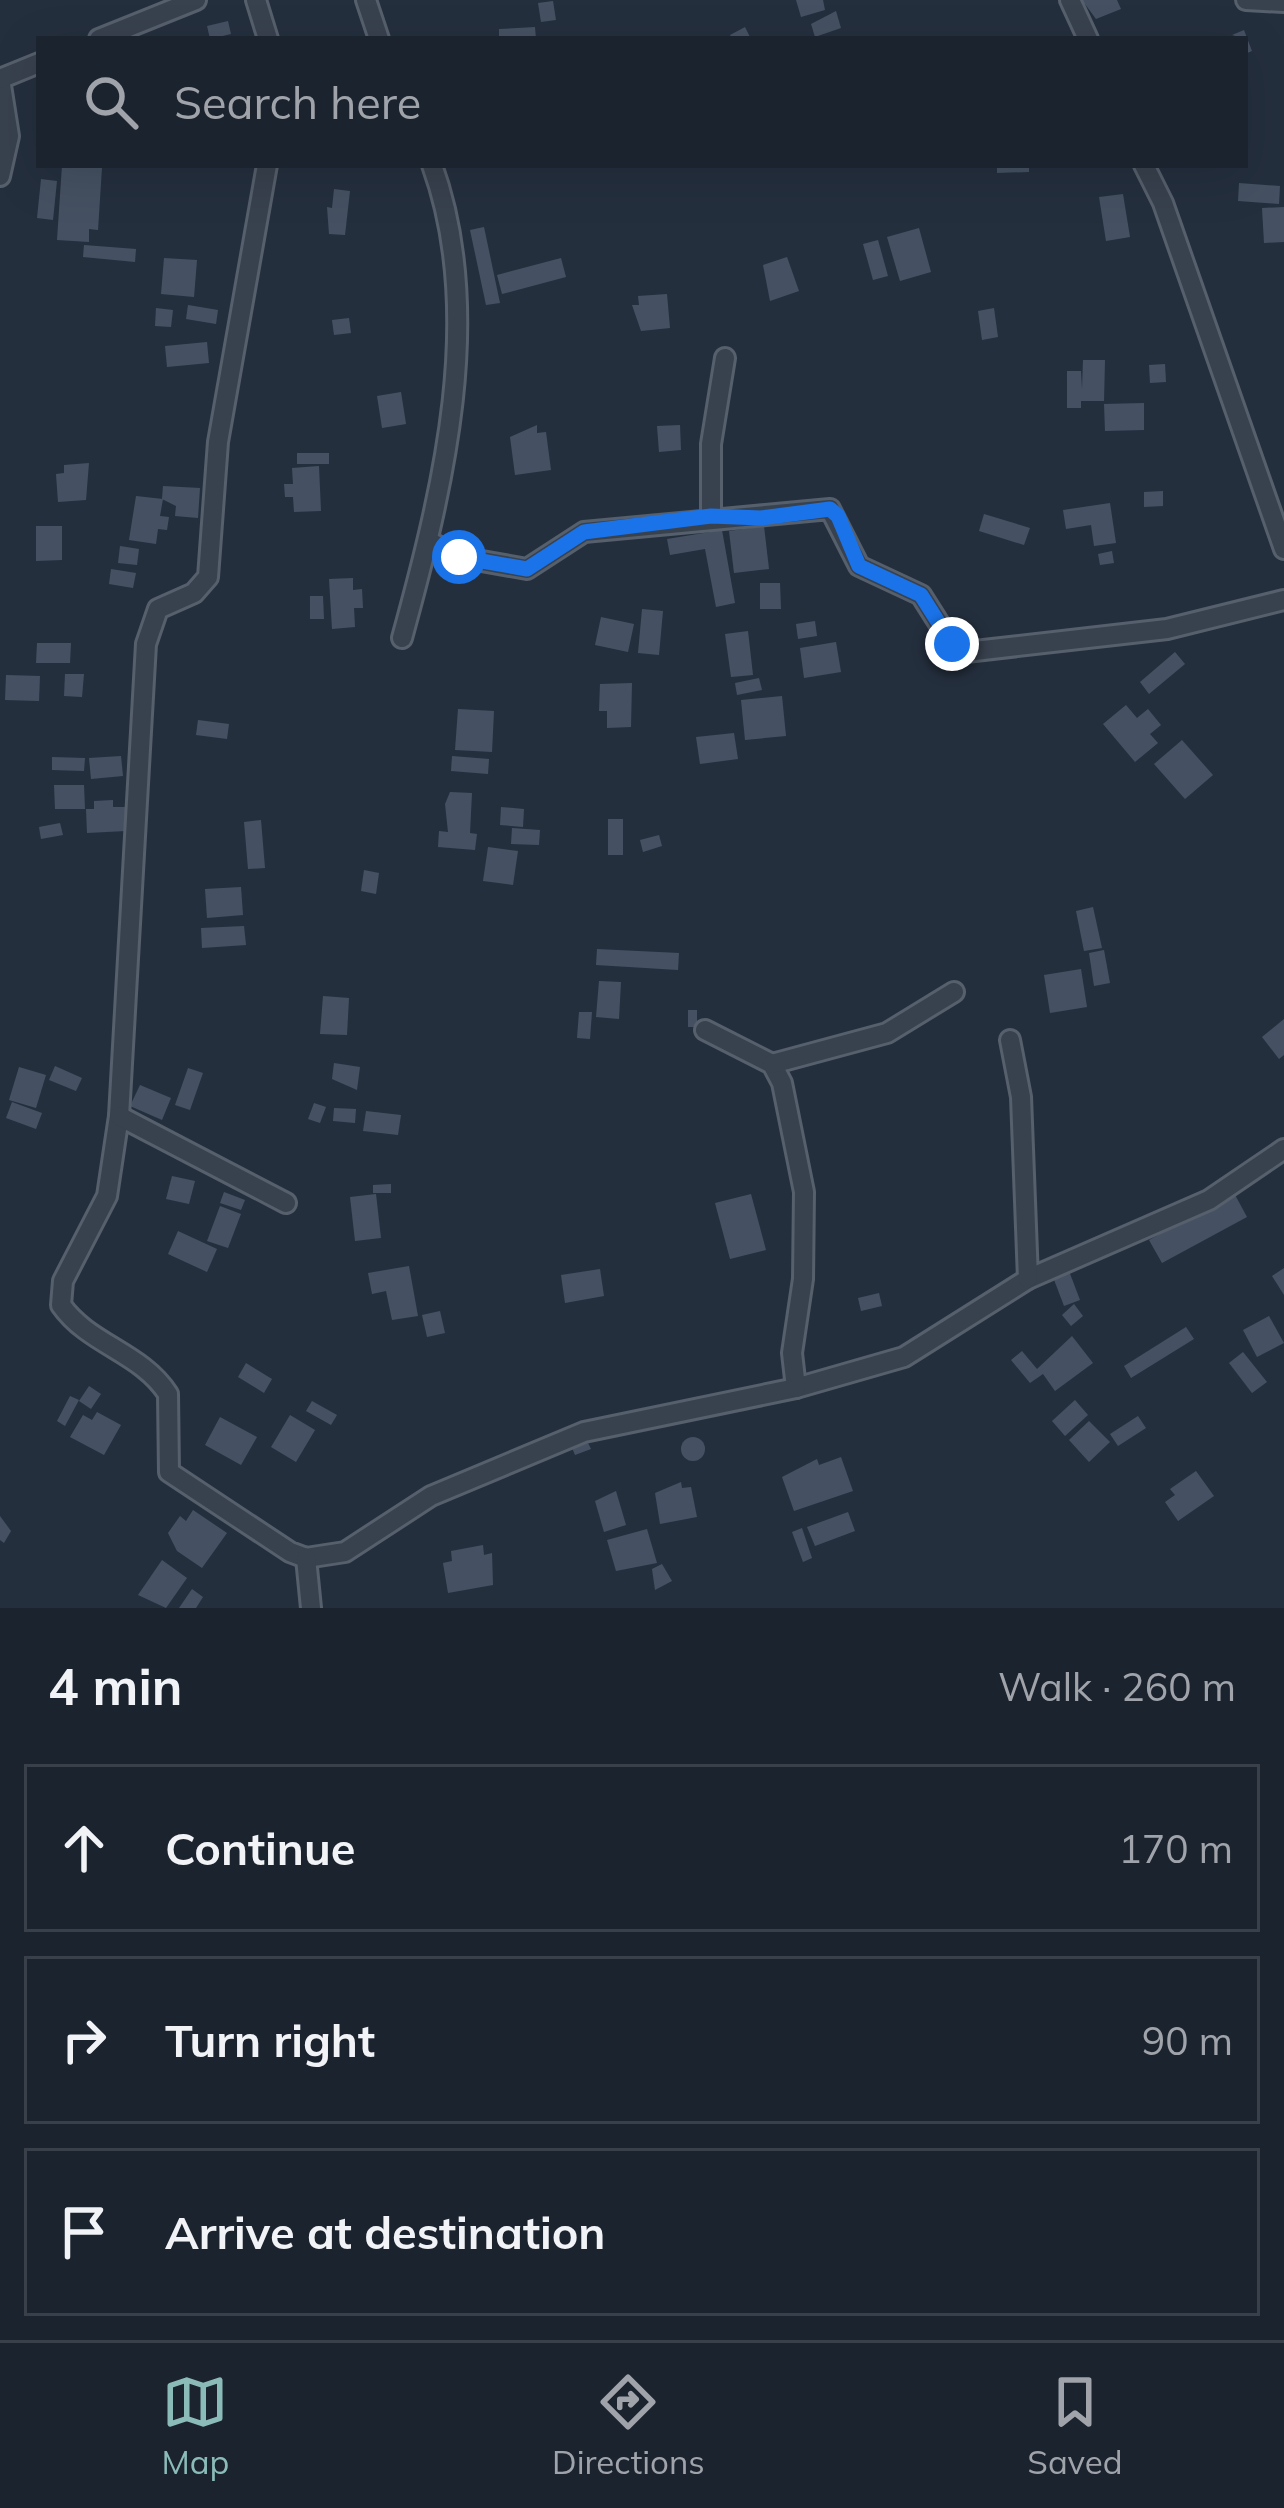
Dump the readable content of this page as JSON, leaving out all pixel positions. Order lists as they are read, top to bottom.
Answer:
{
  "page": {
    "search": "Search here",
    "heading": ["4 min", "Walk · 260 m"],
    "list": [
      ["Continue", "170 m"],
      ["Turn right", "90 m"],
      "Arrive at destination"
    ],
    "nav": ["Map", "Directions", "Saved"]
  }
}
